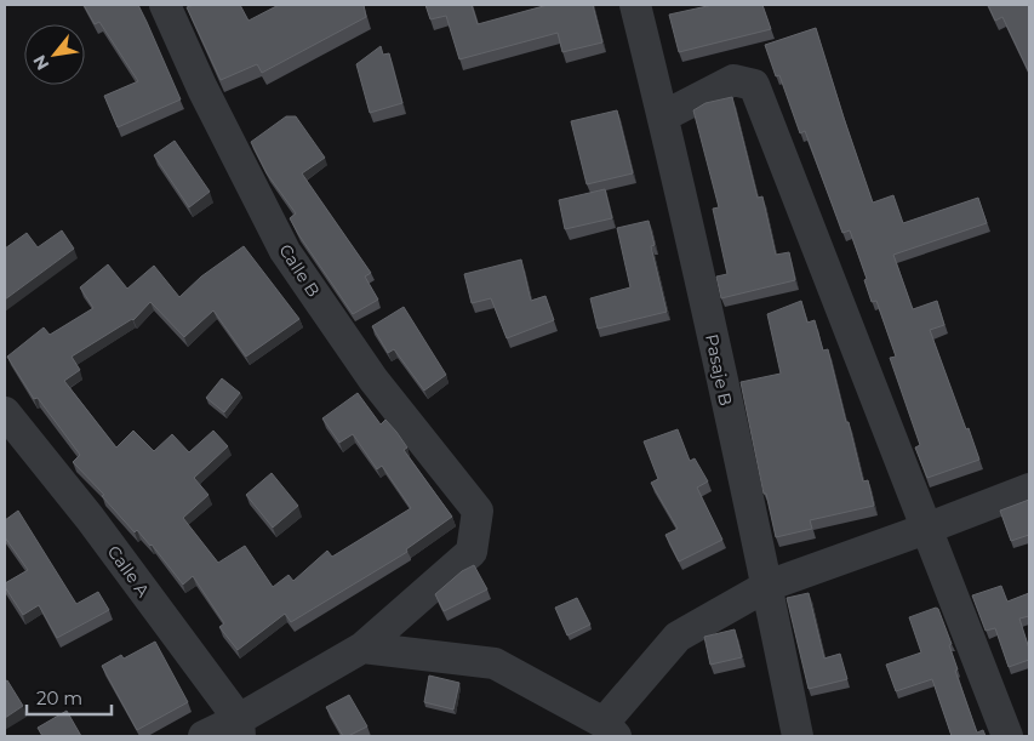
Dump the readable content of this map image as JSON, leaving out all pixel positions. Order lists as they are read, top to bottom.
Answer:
{
  "streets": {
    "street": ["Calle B", "Pasaje B", "Calle A"]
  },
  "scale_bar": "20 m",
  "north": "bottom left"
}
